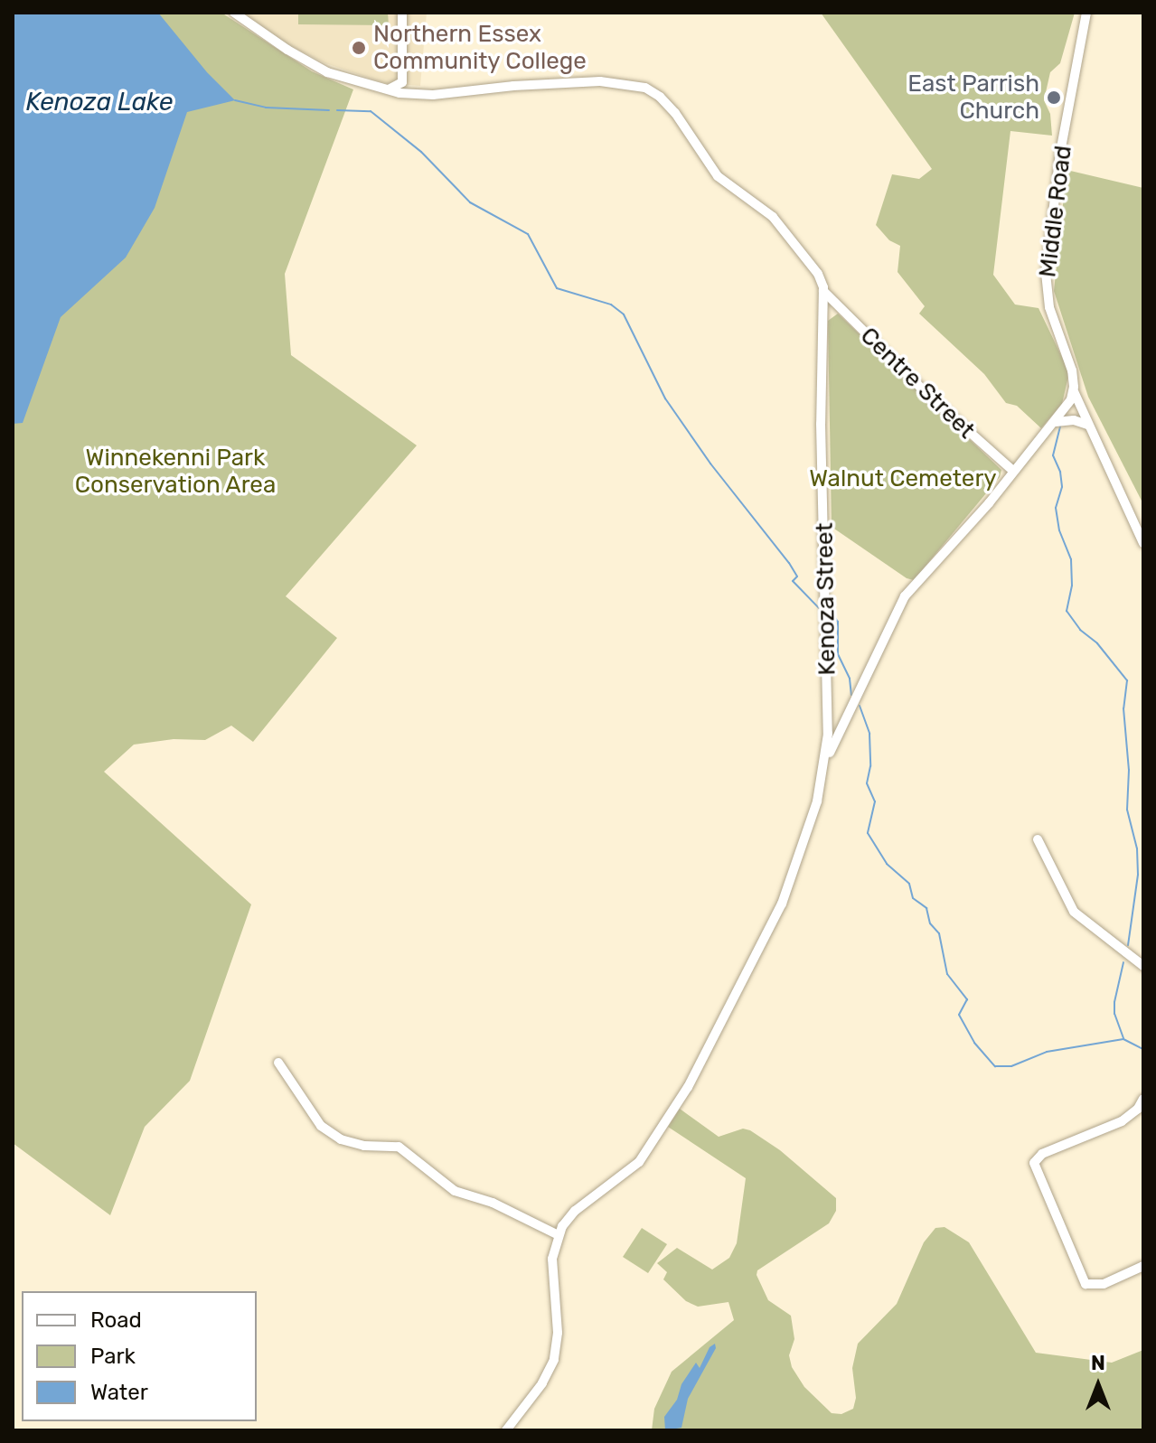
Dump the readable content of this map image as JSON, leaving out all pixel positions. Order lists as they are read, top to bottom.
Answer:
{
  "streets": {
    "street": ["Middle Road", "Centre Street", "Kenoza Street"]
  },
  "crossings": [
    ["Centre Street", "Kenoza Street"]
  ],
  "water": ["Kenoza Lake"],
  "parks": ["Winnekenni Park Conservation Area", "Walnut Cemetery"],
  "places": ["Northern Essex Community College", "East Parrish Church"],
  "legend": ["Road", "Park", "Water"],
  "north": "top"
}
